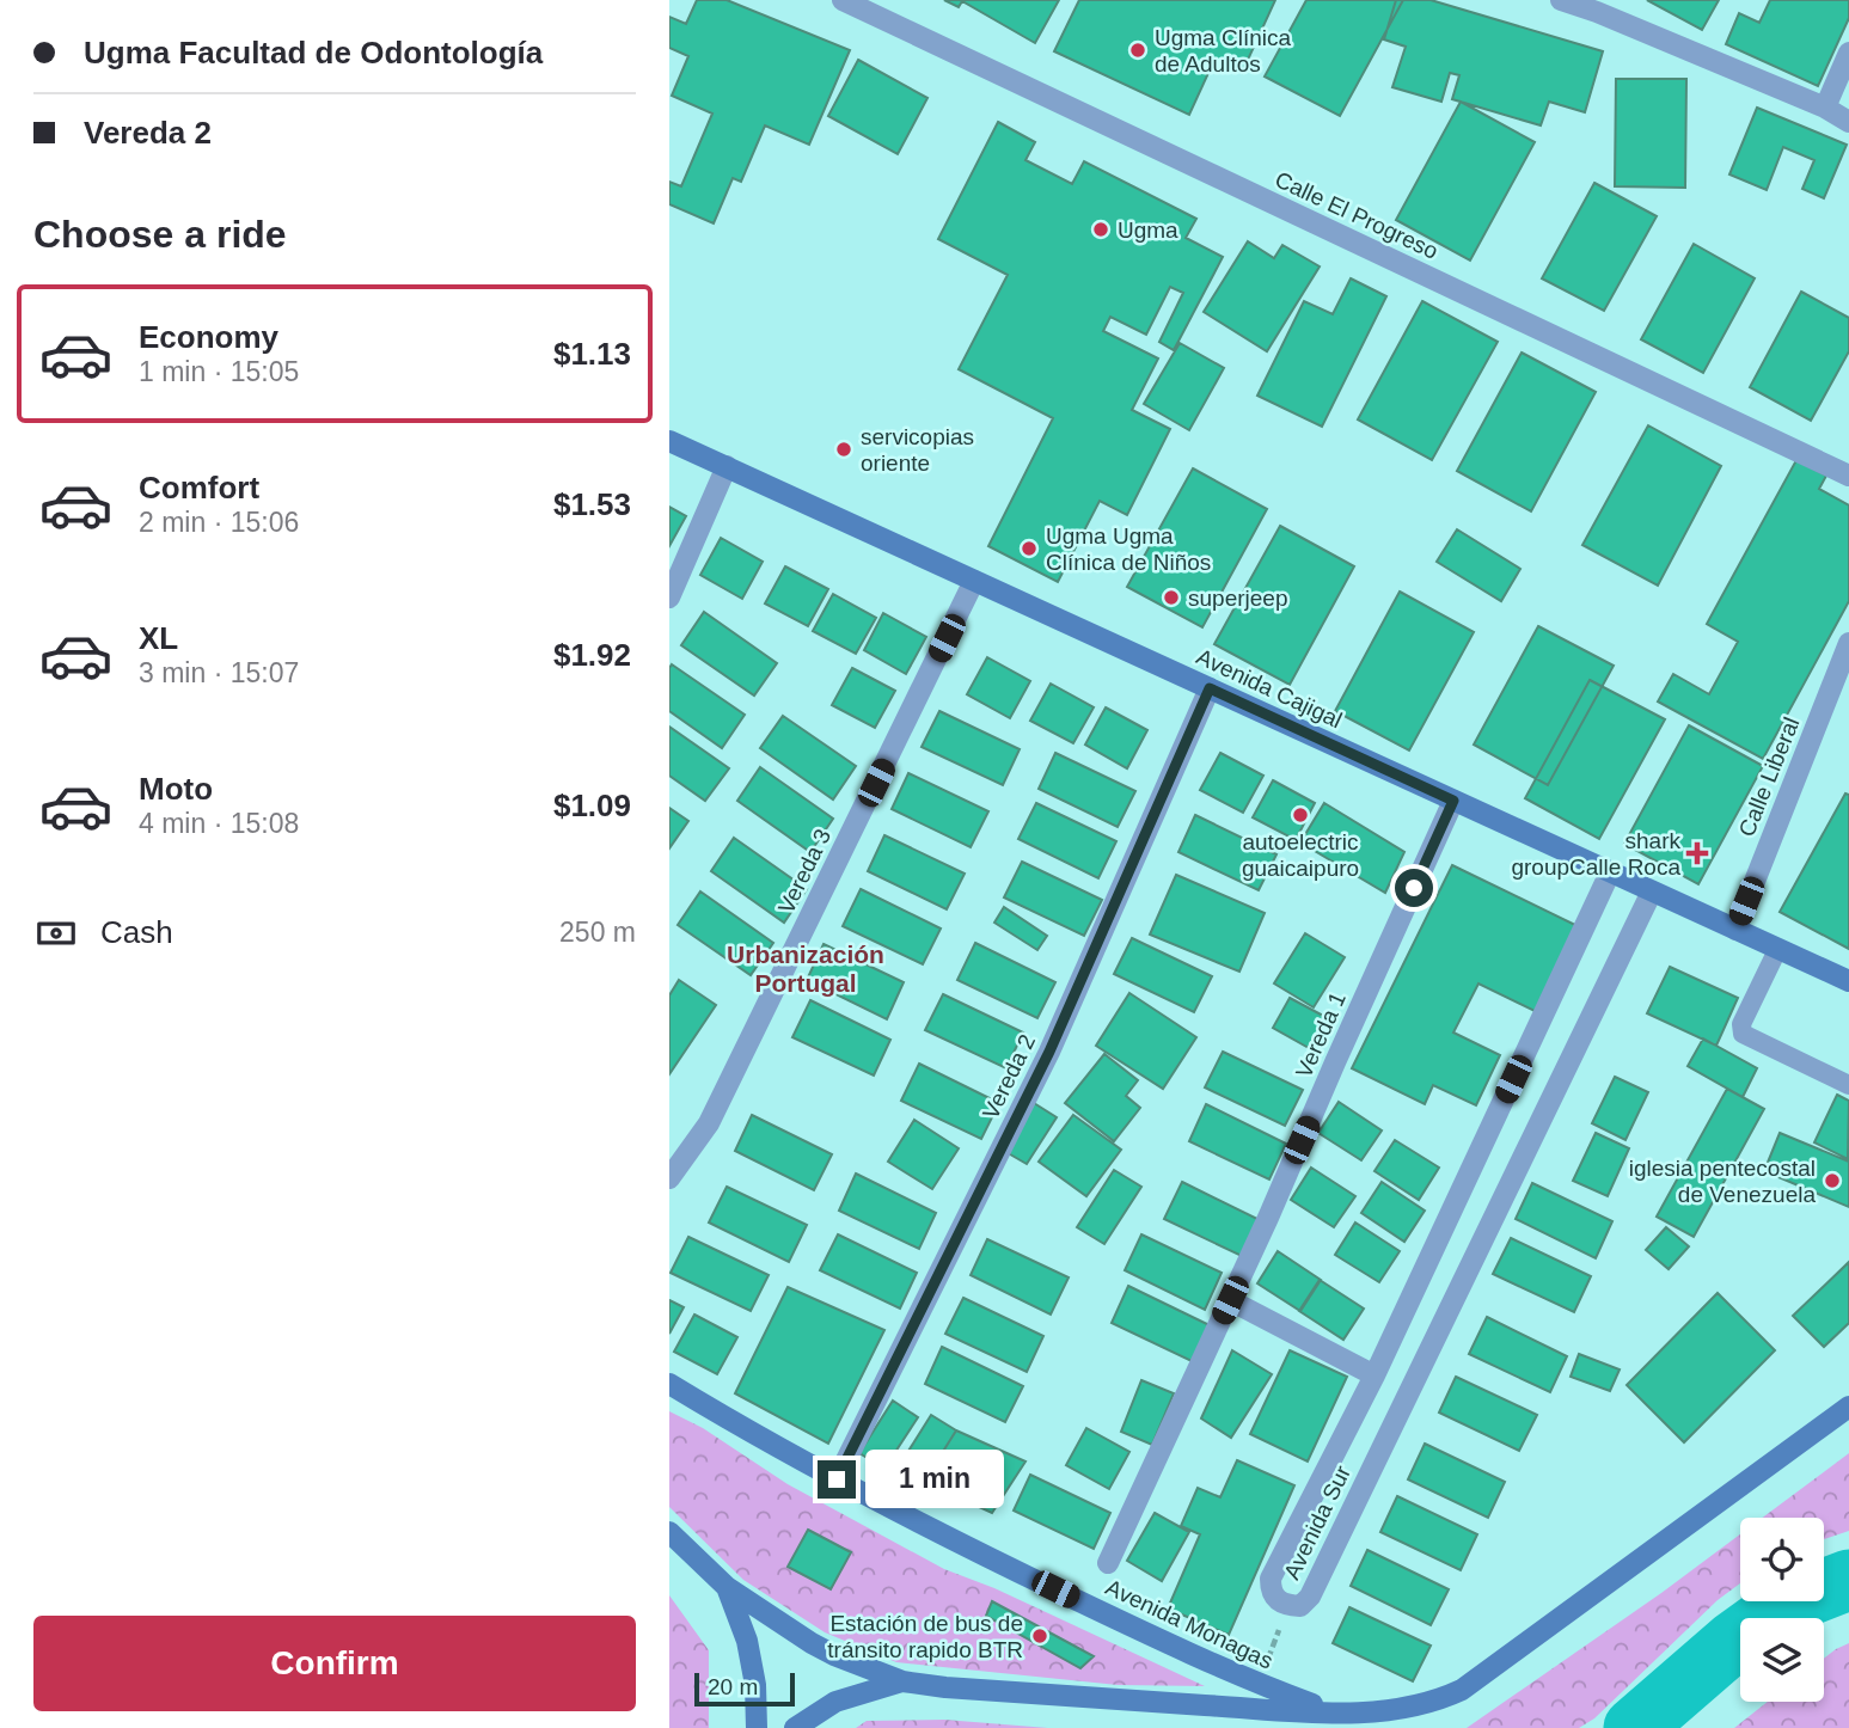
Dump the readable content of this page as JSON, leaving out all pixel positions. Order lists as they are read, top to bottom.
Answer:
{
  "streets": {
    "main road": ["Avenida Cajigal", "Avenida Monagas"],
    "street": [
      "Calle El Progreso",
      "Calle Liberal",
      "Vereda 3",
      "Vereda 1",
      "Vereda 2",
      "Avenida Sur"
    ]
  },
  "crossings": [
    ["Avenida Cajigal", "Calle Liberal"],
    ["Avenida Cajigal", "Vereda 3"],
    ["Avenida Cajigal", "Vereda 1"],
    ["Avenida Cajigal", "Vereda 2"],
    ["Avenida Cajigal", "Avenida Sur"],
    ["Vereda 2", "Avenida Monagas"]
  ],
  "districts": ["Urbanización Portugal"],
  "places": {
    "other": [
      "Ugma Clínica de Adultos",
      "Ugma",
      "servicopias oriente",
      "Ugma Ugma Clínica de Niños",
      "superjeep",
      "autoelectric guaicaipuro",
      "iglesia pentecostal de Venezuela",
      "Estación de bus de tránsito rapido BTR"
    ],
    "health": ["shark groupCalle Roca"]
  },
  "scale_bar": "20 m",
  "page": {
    "banner": ["Ugma Facultad de Odontología", "Vereda 2"],
    "heading": "Choose a ride",
    "list": [
      {
        "name": "Economy",
        "note": "1 min · 15:05",
        "value": "$1.13"
      },
      {
        "name": "Comfort",
        "note": "2 min · 15:06",
        "value": "$1.53"
      },
      {
        "name": "XL",
        "note": "3 min · 15:07",
        "value": "$1.92"
      },
      {
        "name": "Moto",
        "note": "4 min · 15:08",
        "value": "$1.09"
      }
    ],
    "pay": ["Cash", "250 m"],
    "bubble": "1 min",
    "buttons": "Confirm",
    "scale": "20 m"
  }
}
